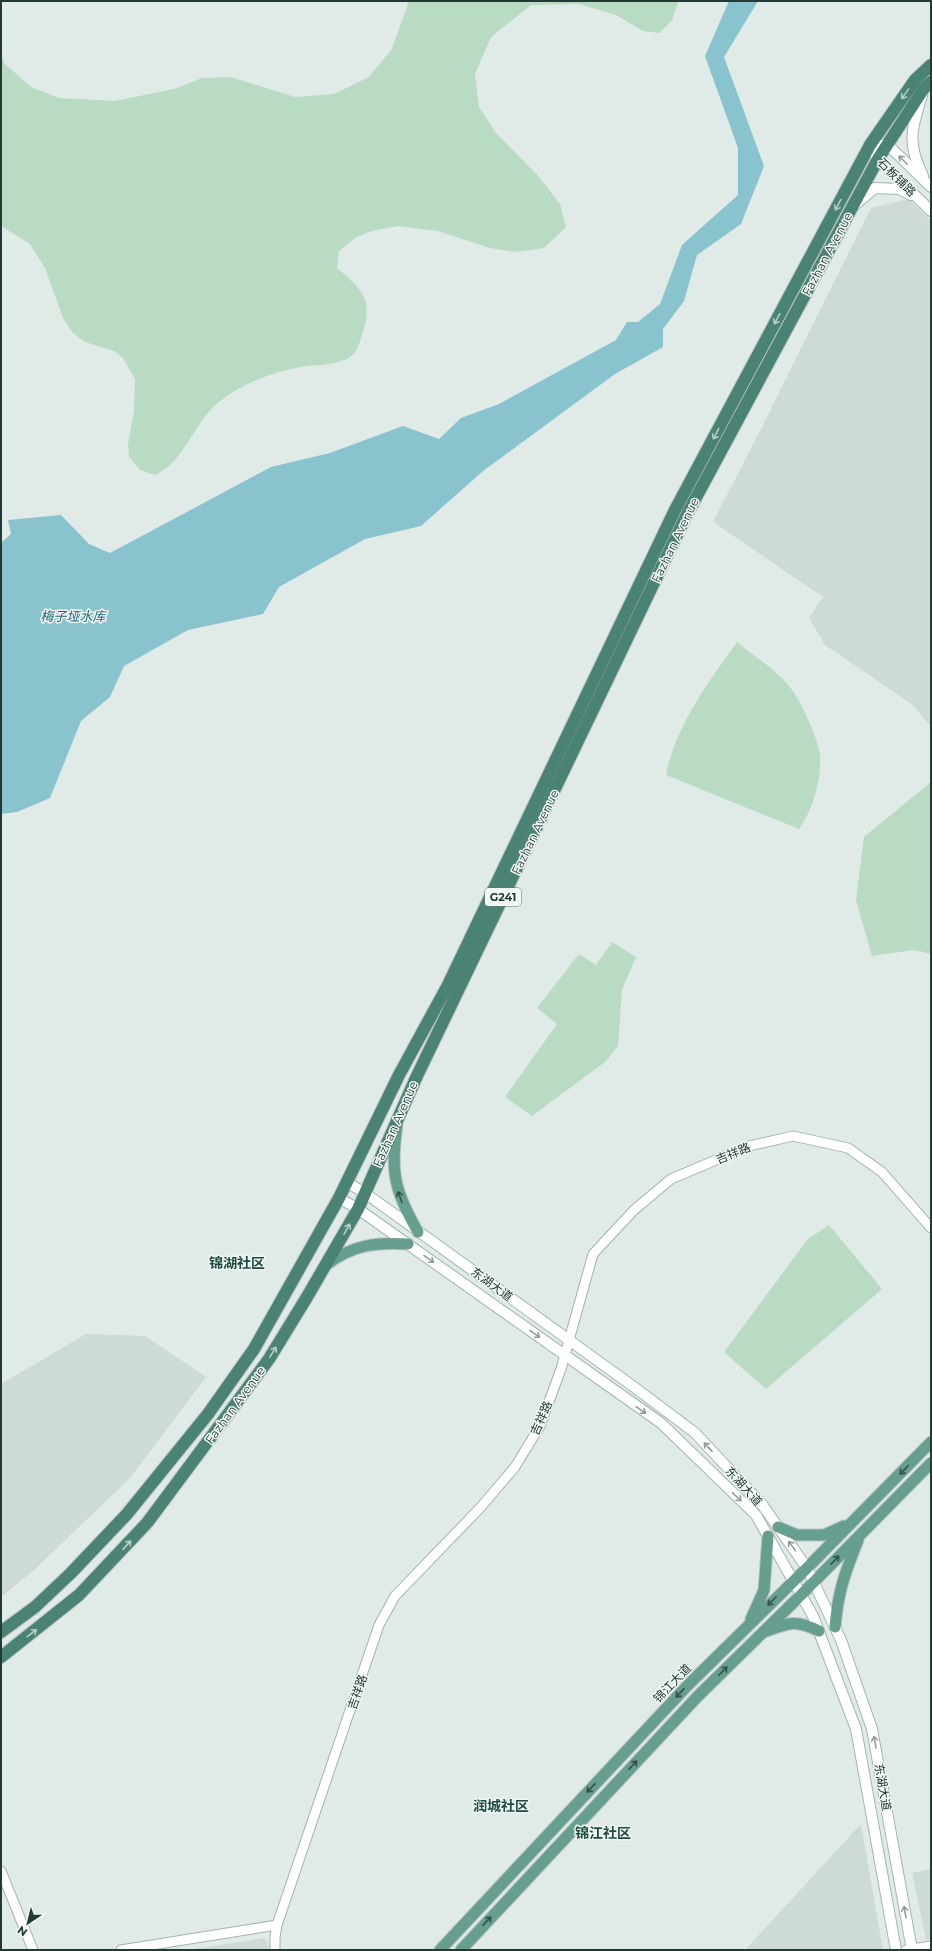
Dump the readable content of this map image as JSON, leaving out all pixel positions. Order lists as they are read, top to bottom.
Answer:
{
  "streets": {
    "highway": ["Fazhan Avenue", "G241"],
    "main road": ["石板铺路", "东湖大道", "锦江大道"],
    "street": ["吉祥路"]
  },
  "crossings": [
    ["石板铺路", "Fazhan Avenue"],
    ["Fazhan Avenue", "东湖大道"],
    ["吉祥路", "东湖大道"],
    ["东湖大道", "锦江大道"]
  ],
  "districts": ["锦湖社区", "润城社区", "锦江社区"],
  "water": ["梅子垭水库"],
  "north": "bottom left"
}
